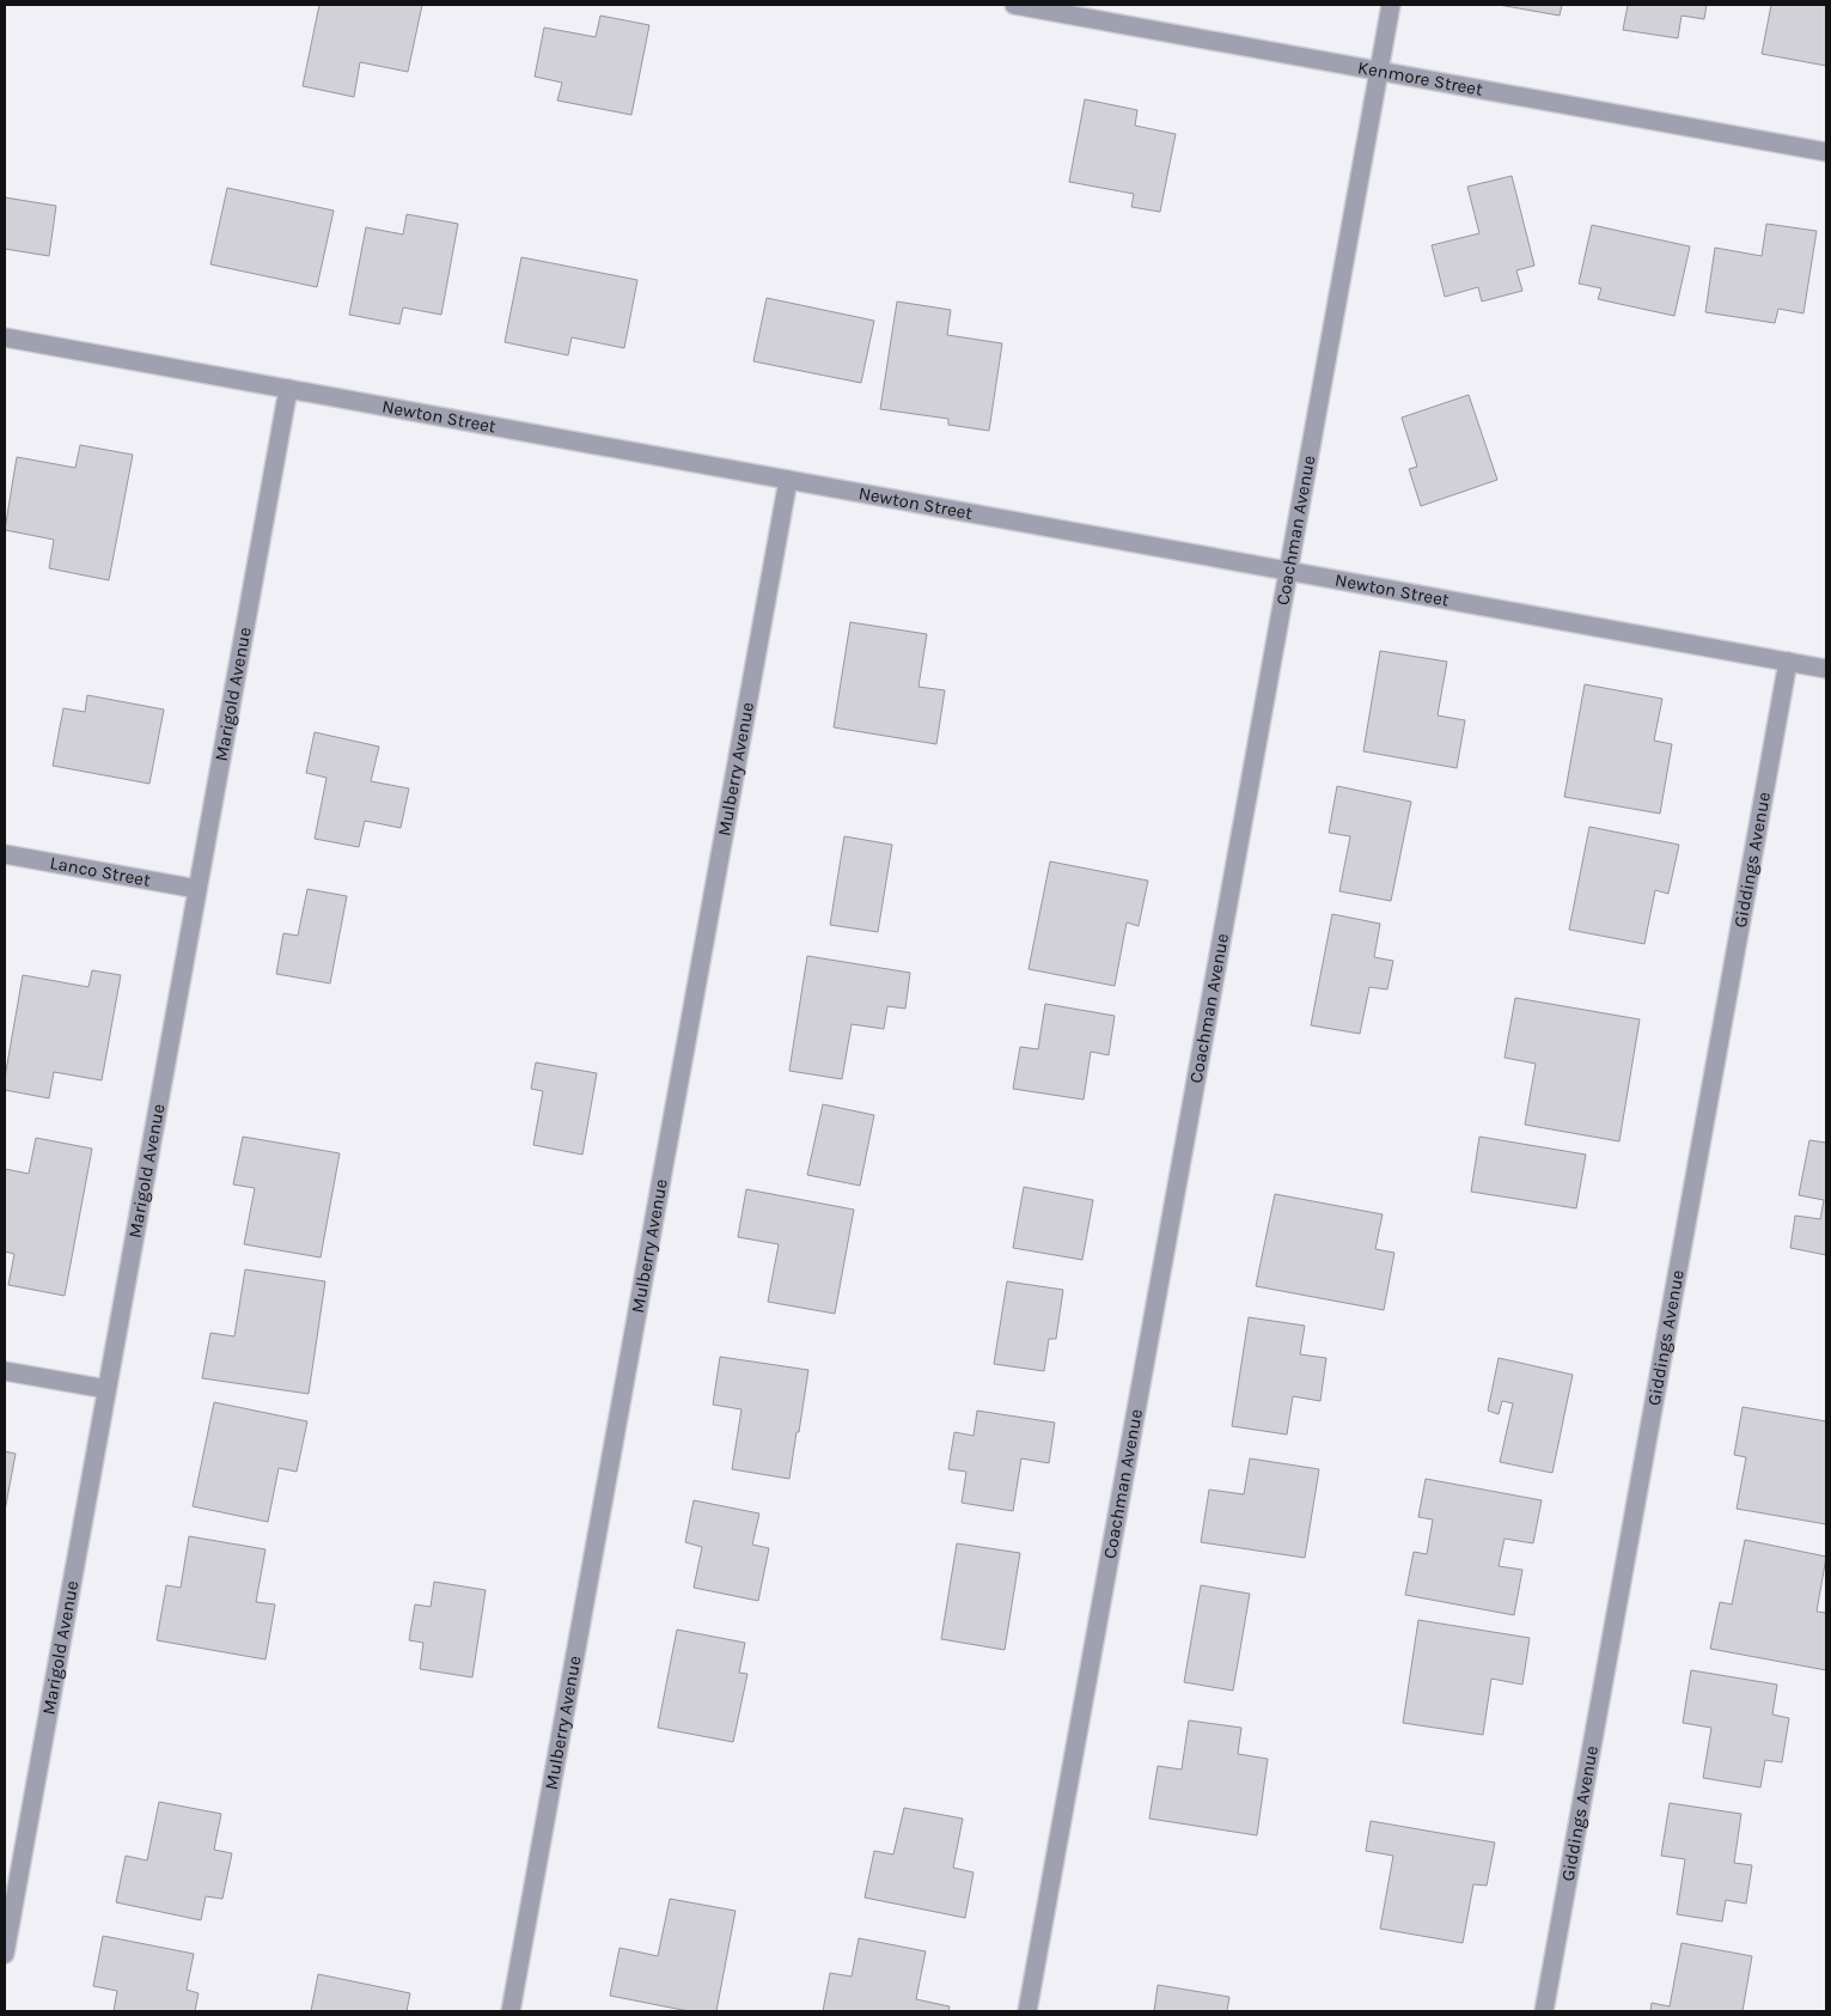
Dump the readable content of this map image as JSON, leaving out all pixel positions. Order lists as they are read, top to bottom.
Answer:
{
  "streets": {
    "street": [
      "Kenmore Street",
      "Newton Street",
      "Coachman Avenue",
      "Marigold Avenue",
      "Mulberry Avenue",
      "Giddings Avenue",
      "Lanco Street"
    ]
  },
  "crossings": [
    ["Kenmore Street", "Coachman Avenue"],
    ["Newton Street", "Coachman Avenue"],
    ["Newton Street", "Marigold Avenue"],
    ["Newton Street", "Mulberry Avenue"],
    ["Newton Street", "Giddings Avenue"],
    ["Marigold Avenue", "Lanco Street"]
  ]
}
